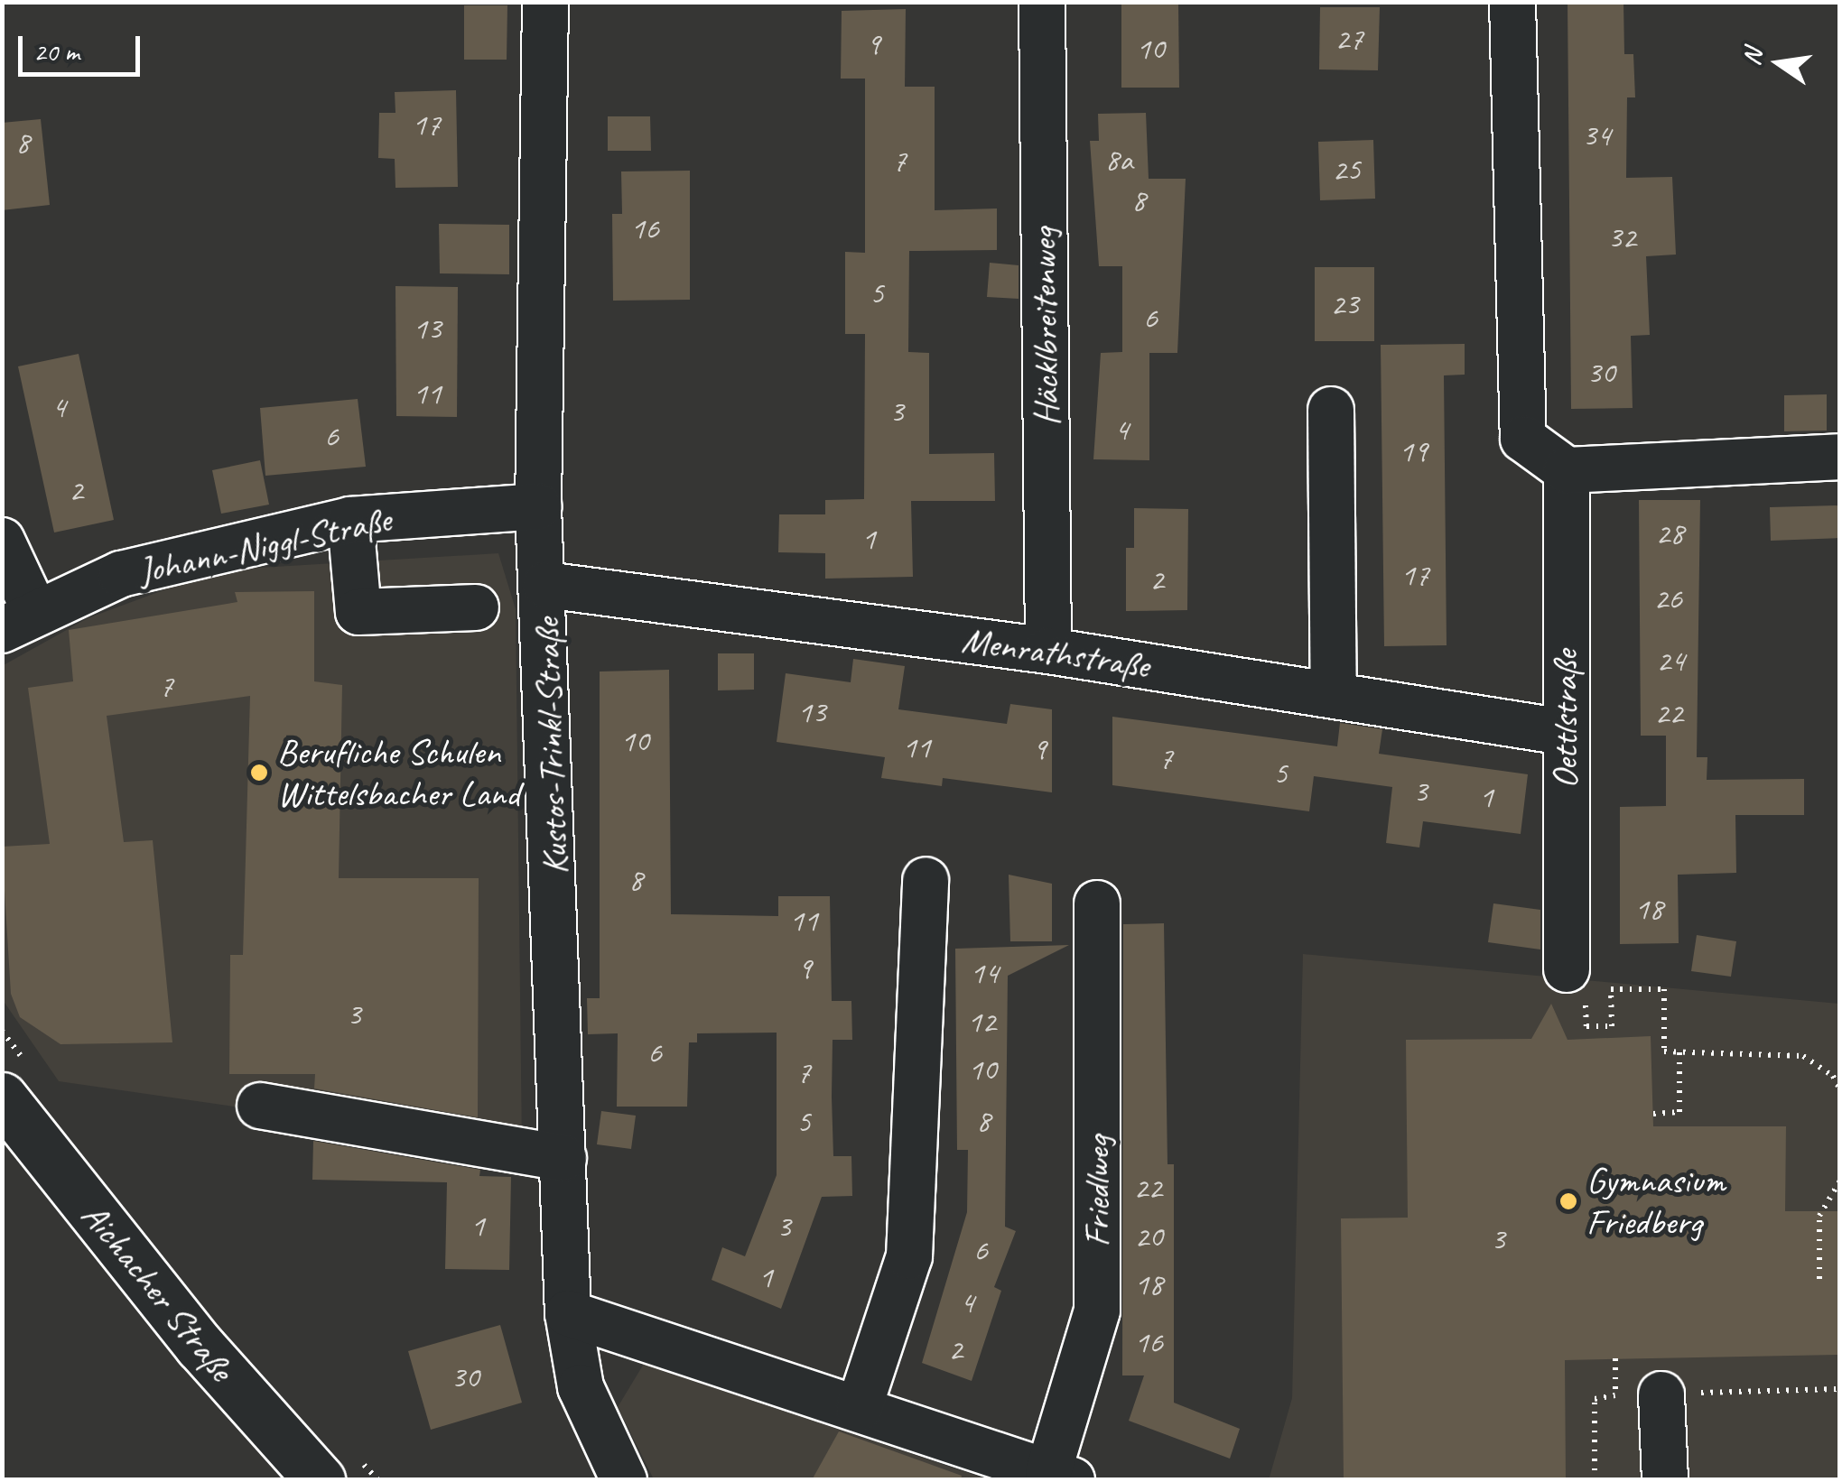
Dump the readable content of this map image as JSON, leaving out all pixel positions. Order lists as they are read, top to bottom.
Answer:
{
  "streets": {
    "main road": ["Aichacher Straße"],
    "street": [
      "Häcklbreitenweg",
      "Johann-Niggl-Straße",
      "Menrathstraße",
      "Oettlstraße",
      "Kustos-Trinkl-Straße",
      "Friedlweg"
    ]
  },
  "crossings": [
    ["Häcklbreitenweg", "Menrathstraße"],
    ["Johann-Niggl-Straße", "Kustos-Trinkl-Straße"],
    ["Menrathstraße", "Oettlstraße"],
    ["Menrathstraße", "Kustos-Trinkl-Straße"],
    ["Kustos-Trinkl-Straße", "Friedlweg"]
  ],
  "places": ["Berufliche Schulen Wittelsbacher Land", "Gymnasium Friedberg"],
  "house_numbers": [
    "27",
    "9",
    "10",
    "17",
    "34",
    "8",
    "8a",
    "7",
    "25",
    "8",
    "16",
    "32",
    "5",
    "23",
    "6",
    "13",
    "30",
    "11",
    "4",
    "3",
    "4",
    "6",
    "19",
    "2",
    "28",
    "1",
    "17",
    "2",
    "26",
    "24",
    "7",
    "13",
    "22",
    "10",
    "11",
    "9",
    "7",
    "5",
    "3",
    "1",
    "8",
    "18",
    "11",
    "9",
    "14",
    "3",
    "12",
    "6",
    "10",
    "7",
    "8",
    "5",
    "22",
    "1",
    "3",
    "20",
    "3",
    "6",
    "1",
    "18",
    "4",
    "16",
    "2",
    "30"
  ],
  "scale_bar": "20 m",
  "north": "left"
}
